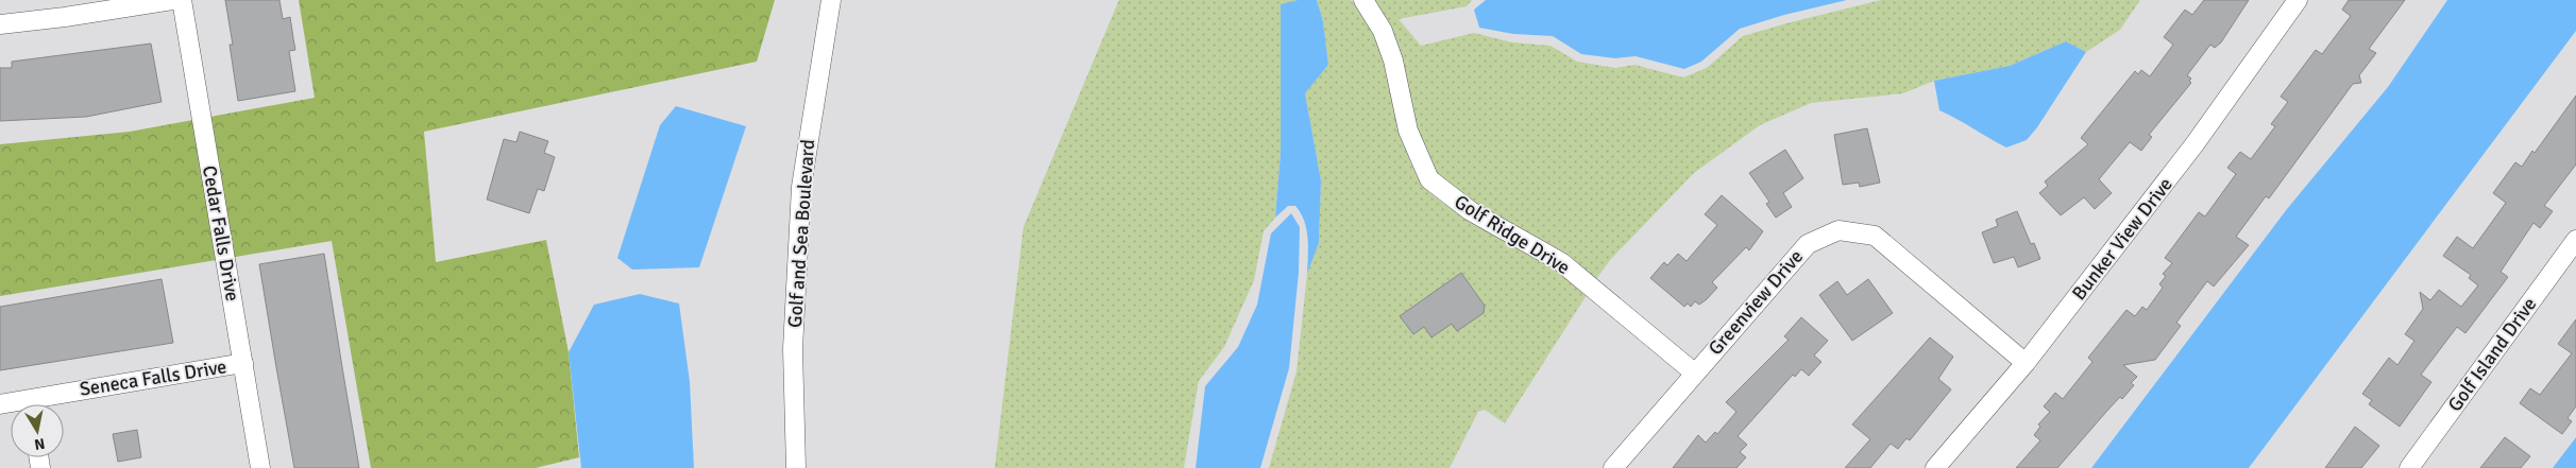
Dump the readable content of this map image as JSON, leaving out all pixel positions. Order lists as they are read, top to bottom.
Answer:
{
  "streets": {
    "street": [
      "Cedar Falls Drive",
      "Golf and Sea Boulevard",
      "Golf Ridge Drive",
      "Bunker View Drive",
      "Greenview Drive",
      "Golf Island Drive",
      "Seneca Falls Drive"
    ]
  },
  "crossings": [
    ["Cedar Falls Drive", "Seneca Falls Drive"],
    ["Golf Ridge Drive", "Greenview Drive"],
    ["Bunker View Drive", "Greenview Drive"]
  ],
  "north": "bottom"
}
